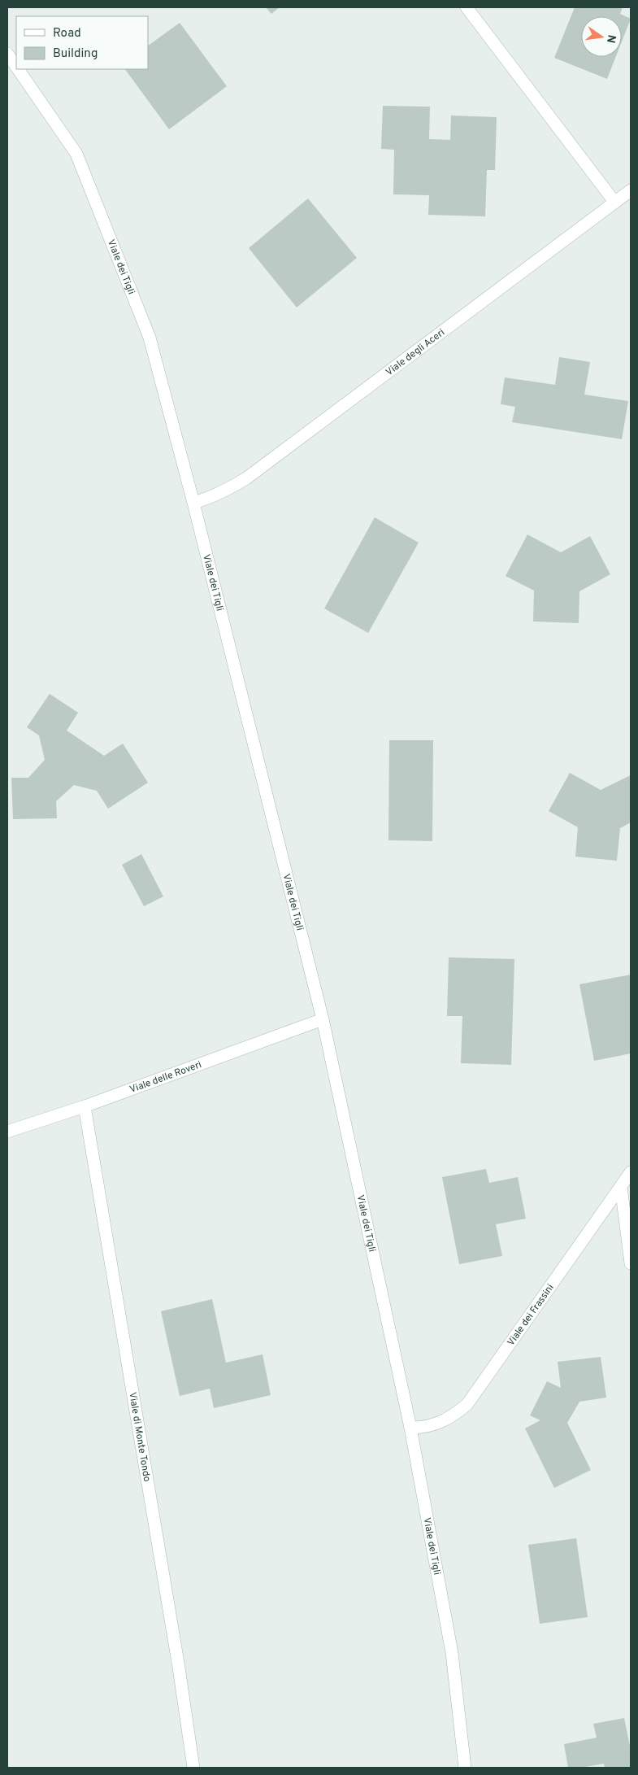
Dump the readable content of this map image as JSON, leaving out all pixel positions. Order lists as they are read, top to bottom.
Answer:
{
  "streets": {
    "street": [
      "Viale dei Tigli",
      "Viale degli Aceri",
      "Viale delle Roveri",
      "Viale dei Frassini",
      "Viale di Monte Tondo"
    ]
  },
  "crossings": [
    ["Viale dei Tigli", "Viale degli Aceri"],
    ["Viale dei Tigli", "Viale delle Roveri"],
    ["Viale dei Tigli", "Viale dei Frassini"],
    ["Viale delle Roveri", "Viale di Monte Tondo"]
  ],
  "legend": ["Road", "Building"],
  "north": "right"
}
